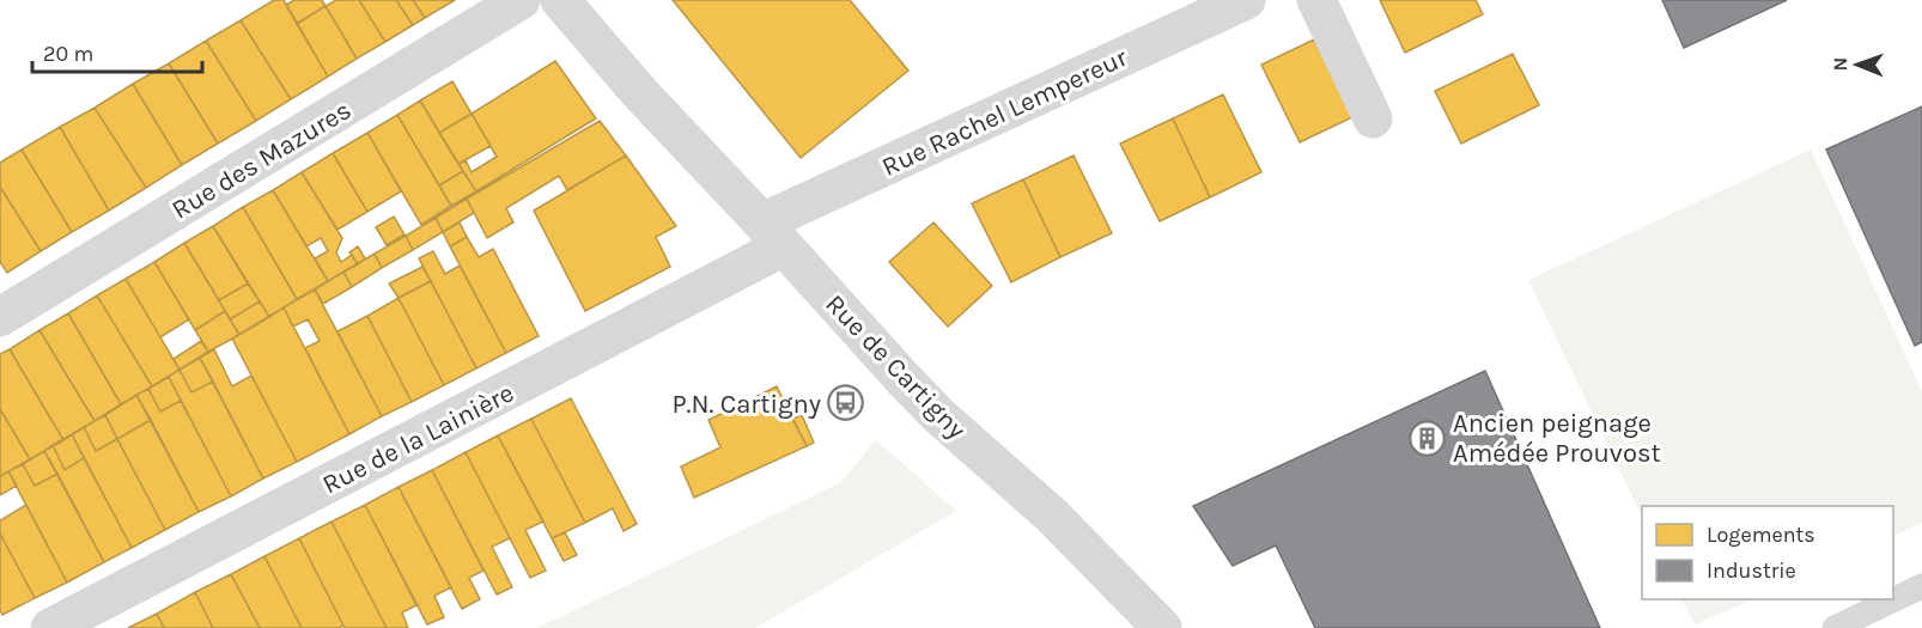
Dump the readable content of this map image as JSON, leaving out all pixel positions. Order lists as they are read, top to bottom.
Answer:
{
  "streets": {
    "street": [
      "Rue Rachel Lempereur",
      "Rue des Mazures",
      "Rue de Cartigny",
      "Rue de la Lainière"
    ]
  },
  "crossings": [
    ["Rue Rachel Lempereur", "Rue de Cartigny"],
    ["Rue Rachel Lempereur", "Rue de la Lainière"],
    ["Rue de Cartigny", "Rue de la Lainière"]
  ],
  "places": {
    "bus stop": ["P.N. Cartigny"],
    "building": ["Ancien peignage Amédée Prouvost"]
  },
  "legend": ["Logements", "Industrie"],
  "scale_bar": "20 m",
  "north": "left"
}
